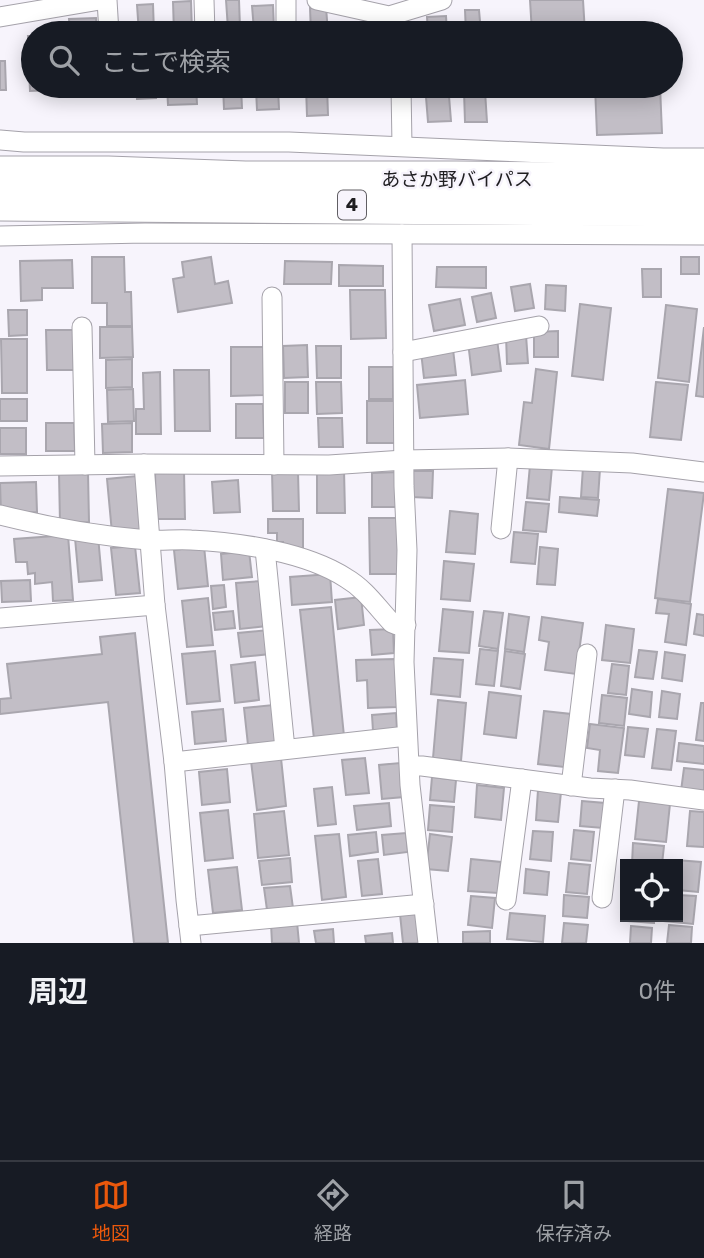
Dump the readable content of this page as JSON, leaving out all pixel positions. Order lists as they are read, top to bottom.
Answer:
{
  "streets": {
    "highway": ["あさか野バイパス", "4"]
  },
  "page": {
    "search": "ここで検索",
    "heading": ["周辺", "0件"],
    "nav": ["地図", "経路", "保存済み"]
  }
}
